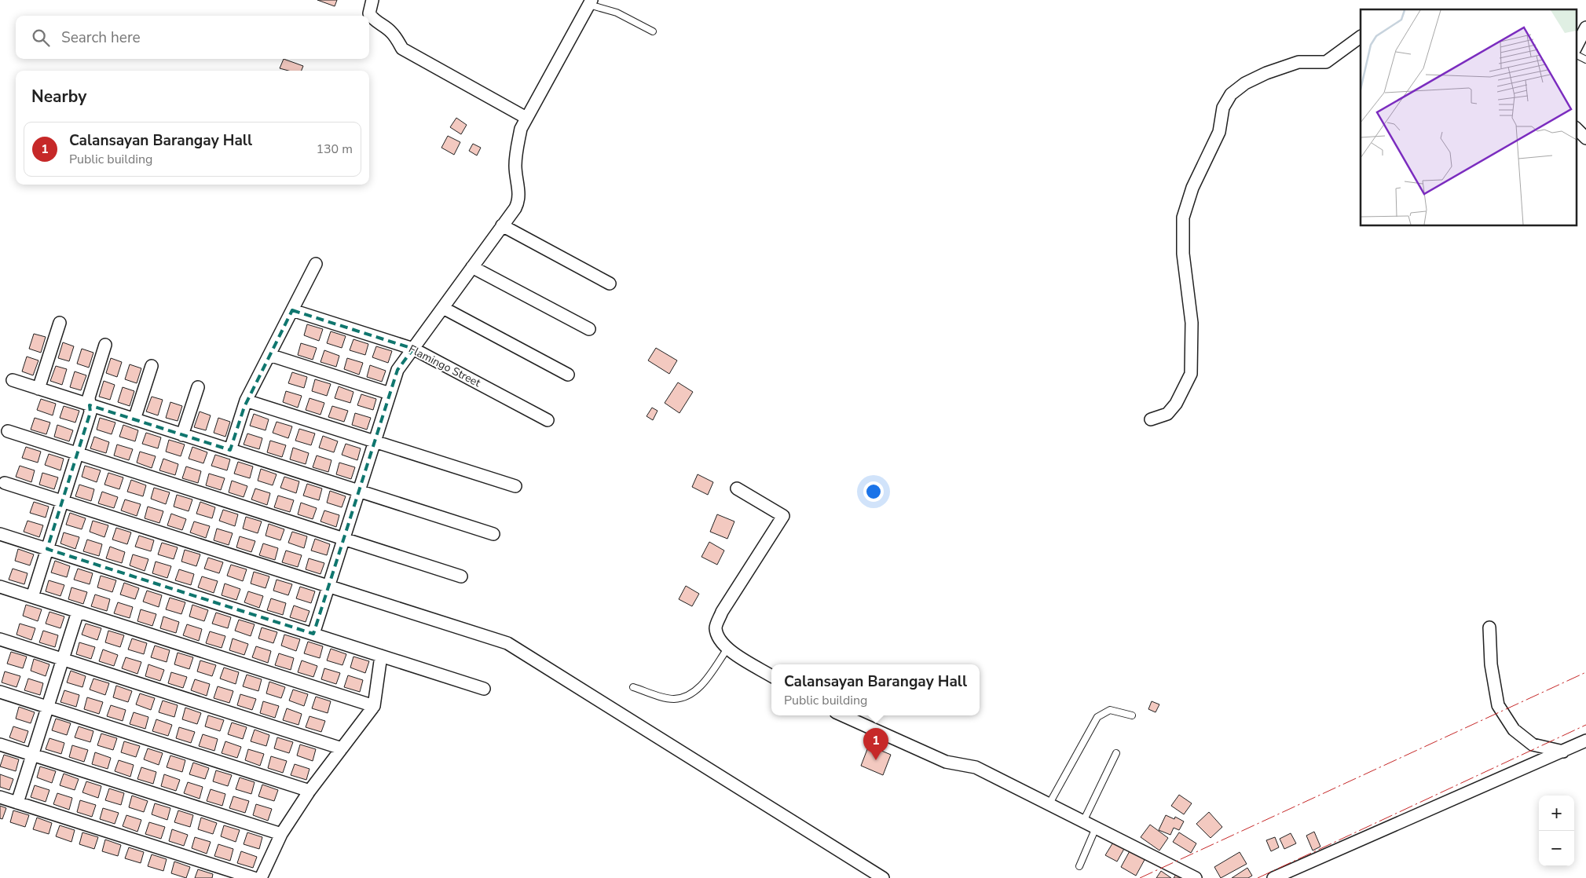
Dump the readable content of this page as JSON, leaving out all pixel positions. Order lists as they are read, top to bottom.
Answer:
{
  "streets": {
    "street": ["Flamingo Street"]
  },
  "page": {
    "search": "Search here",
    "heading": "Nearby",
    "list": [
      {
        "mark": "1",
        "name": "Calansayan Barangay Hall",
        "note": "Public building",
        "value": "130 m"
      }
    ],
    "popup": ["Calansayan Barangay Hall", "Public building"],
    "pins": "1",
    "map_buttons": ["+", "−"]
  }
}
